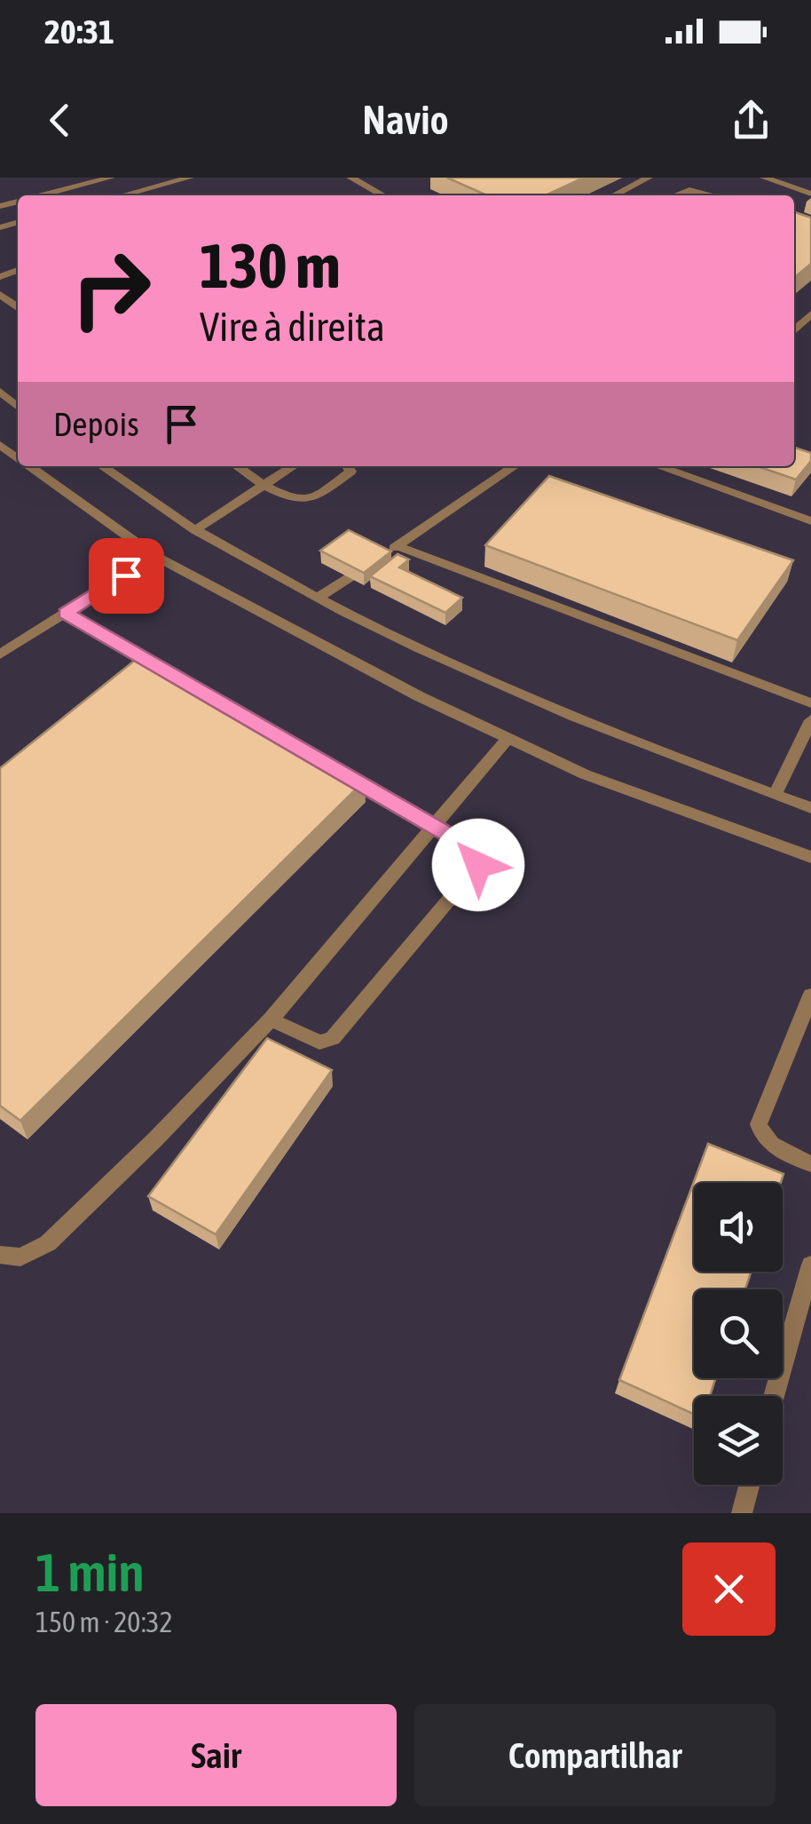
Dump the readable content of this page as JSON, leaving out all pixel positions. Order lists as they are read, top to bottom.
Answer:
{
  "page": {
    "status": "20:31",
    "header": "Navio",
    "turn": ["130 m", "Vire à direita"],
    "then": "Depois",
    "heading": ["1 min", "150 m · 20:32"],
    "buttons": ["Sair", "Compartilhar"]
  }
}
